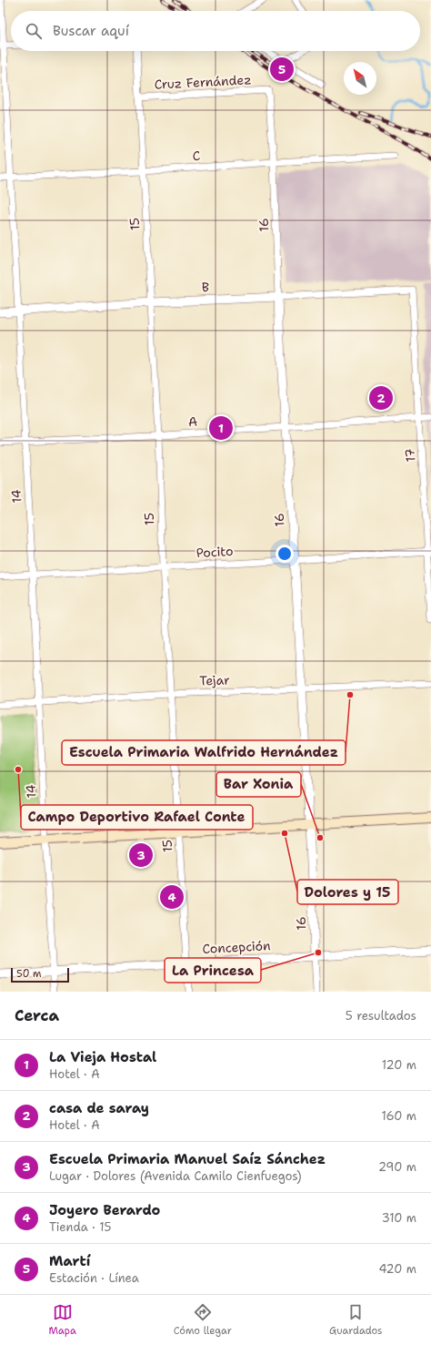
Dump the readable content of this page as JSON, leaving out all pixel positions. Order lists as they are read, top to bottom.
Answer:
{
  "streets": {
    "street": [
      "Cruz Fernández",
      "C",
      "15",
      "16",
      "B",
      "A",
      "17",
      "14",
      "Pocito",
      "Tejar",
      "Concepción"
    ]
  },
  "crossings": [
    ["Cruz Fernández", "15"],
    ["Cruz Fernández", "16"],
    ["C", "15"],
    ["C", "16"],
    ["C", "14"],
    ["15", "B"],
    ["15", "A"],
    ["15", "Pocito"],
    ["15", "Tejar"],
    ["15", "Concepción"],
    ["16", "B"],
    ["16", "A"],
    ["16", "Pocito"],
    ["16", "Tejar"],
    ["16", "Concepción"],
    ["B", "17"],
    ["B", "14"],
    ["A", "17"],
    ["A", "14"],
    ["17", "Pocito"],
    ["14", "Pocito"],
    ["14", "Tejar"],
    ["14", "Concepción"]
  ],
  "places": [
    "Escuela Primaria Walfrido Hernández",
    "Campo Deportivo Rafael Conte",
    "Dolores y 15",
    "Bar Xonia",
    "La Princesa"
  ],
  "scale_bar": "50 m",
  "north": "top left",
  "page": {
    "search": "Buscar aquí",
    "pins": [
      "5",
      "2",
      "1",
      "3",
      "4"
    ],
    "scale": "50 m",
    "heading": ["Cerca", "5 resultados"],
    "list": [
      {
        "mark": "1",
        "name": "La Vieja Hostal",
        "note": "Hotel · A",
        "value": "120 m"
      },
      {
        "mark": "2",
        "name": "casa de saray",
        "note": "Hotel · A",
        "value": "160 m"
      },
      {
        "mark": "3",
        "name": "Escuela Primaria Manuel Saíz Sánchez",
        "note": "Lugar · Dolores (Avenida Camilo Cienfuegos)",
        "value": "290 m"
      },
      {
        "mark": "4",
        "name": "Joyero Berardo",
        "note": "Tienda · 15",
        "value": "310 m"
      },
      {
        "mark": "5",
        "name": "Martí",
        "note": "Estación · Línea",
        "value": "420 m"
      }
    ],
    "nav": ["Mapa", "Cómo llegar", "Guardados"]
  }
}
